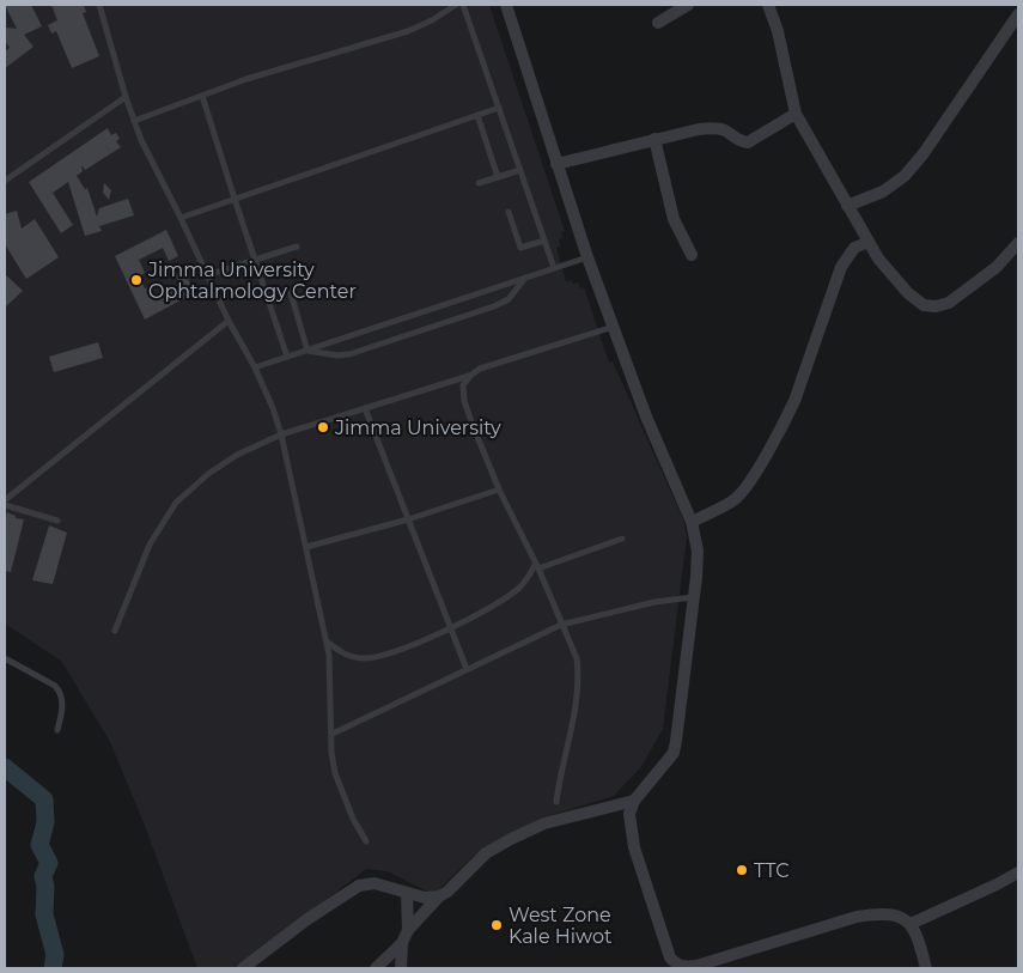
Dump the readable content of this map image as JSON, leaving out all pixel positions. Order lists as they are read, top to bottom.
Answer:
{
  "places": [
    "Jimma University Ophtalmology Center",
    "Jimma University",
    "TTC",
    "West Zone Kale Hiwot"
  ]
}
